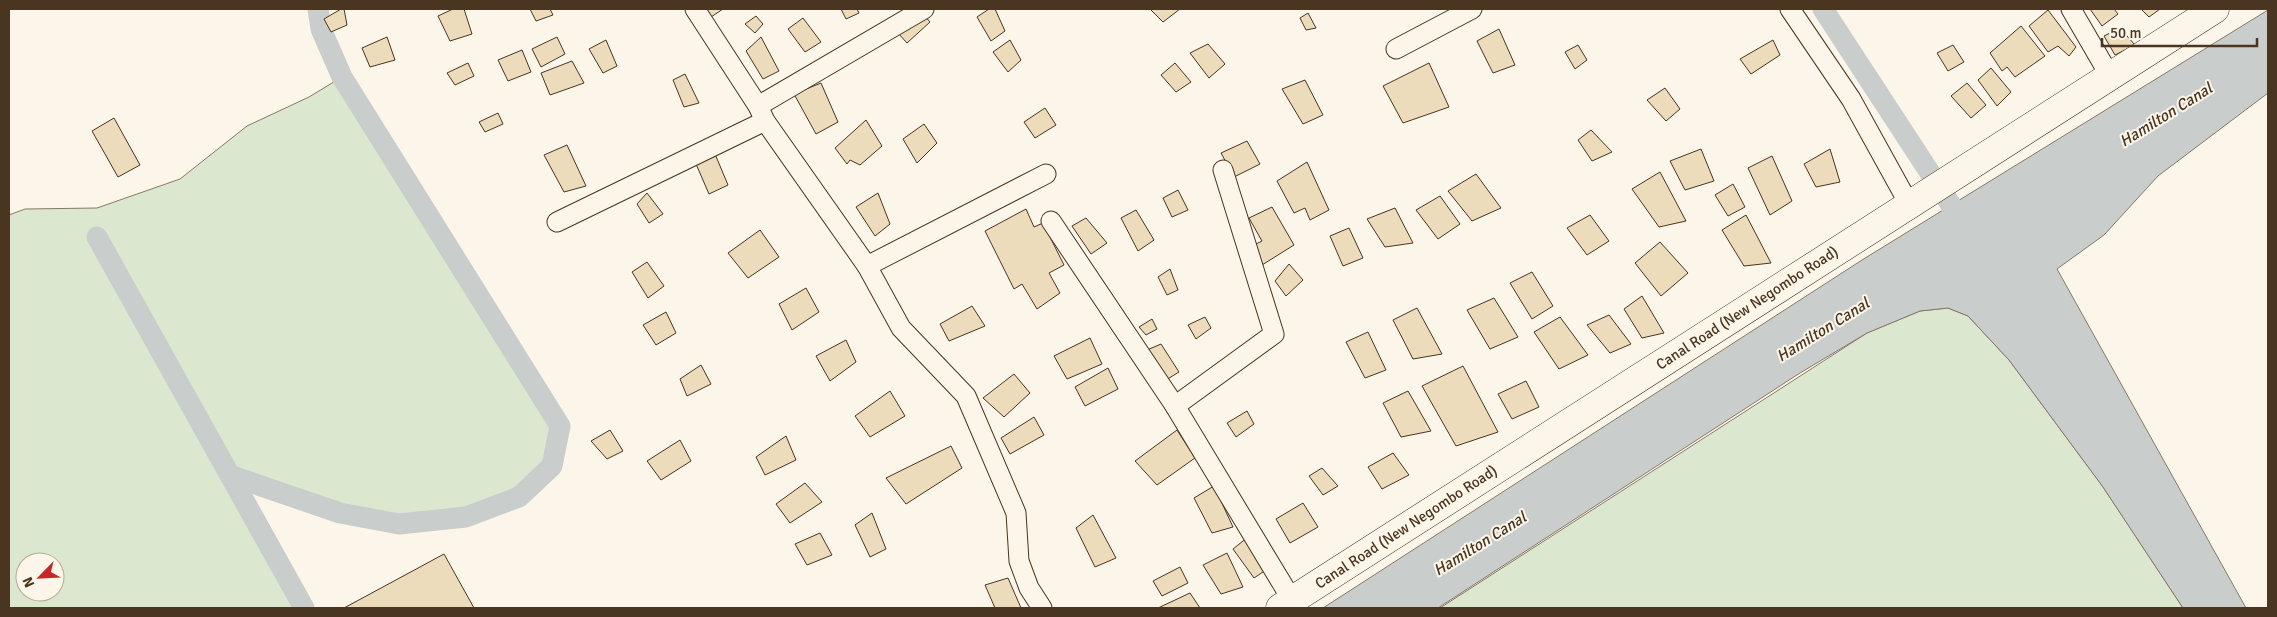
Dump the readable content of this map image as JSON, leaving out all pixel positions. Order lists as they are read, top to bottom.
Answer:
{
  "streets": {
    "main road": ["Canal Road (New Negombo Road)"]
  },
  "water": ["Hamilton Canal"],
  "scale_bar": "50 m",
  "north": "bottom left"
}
